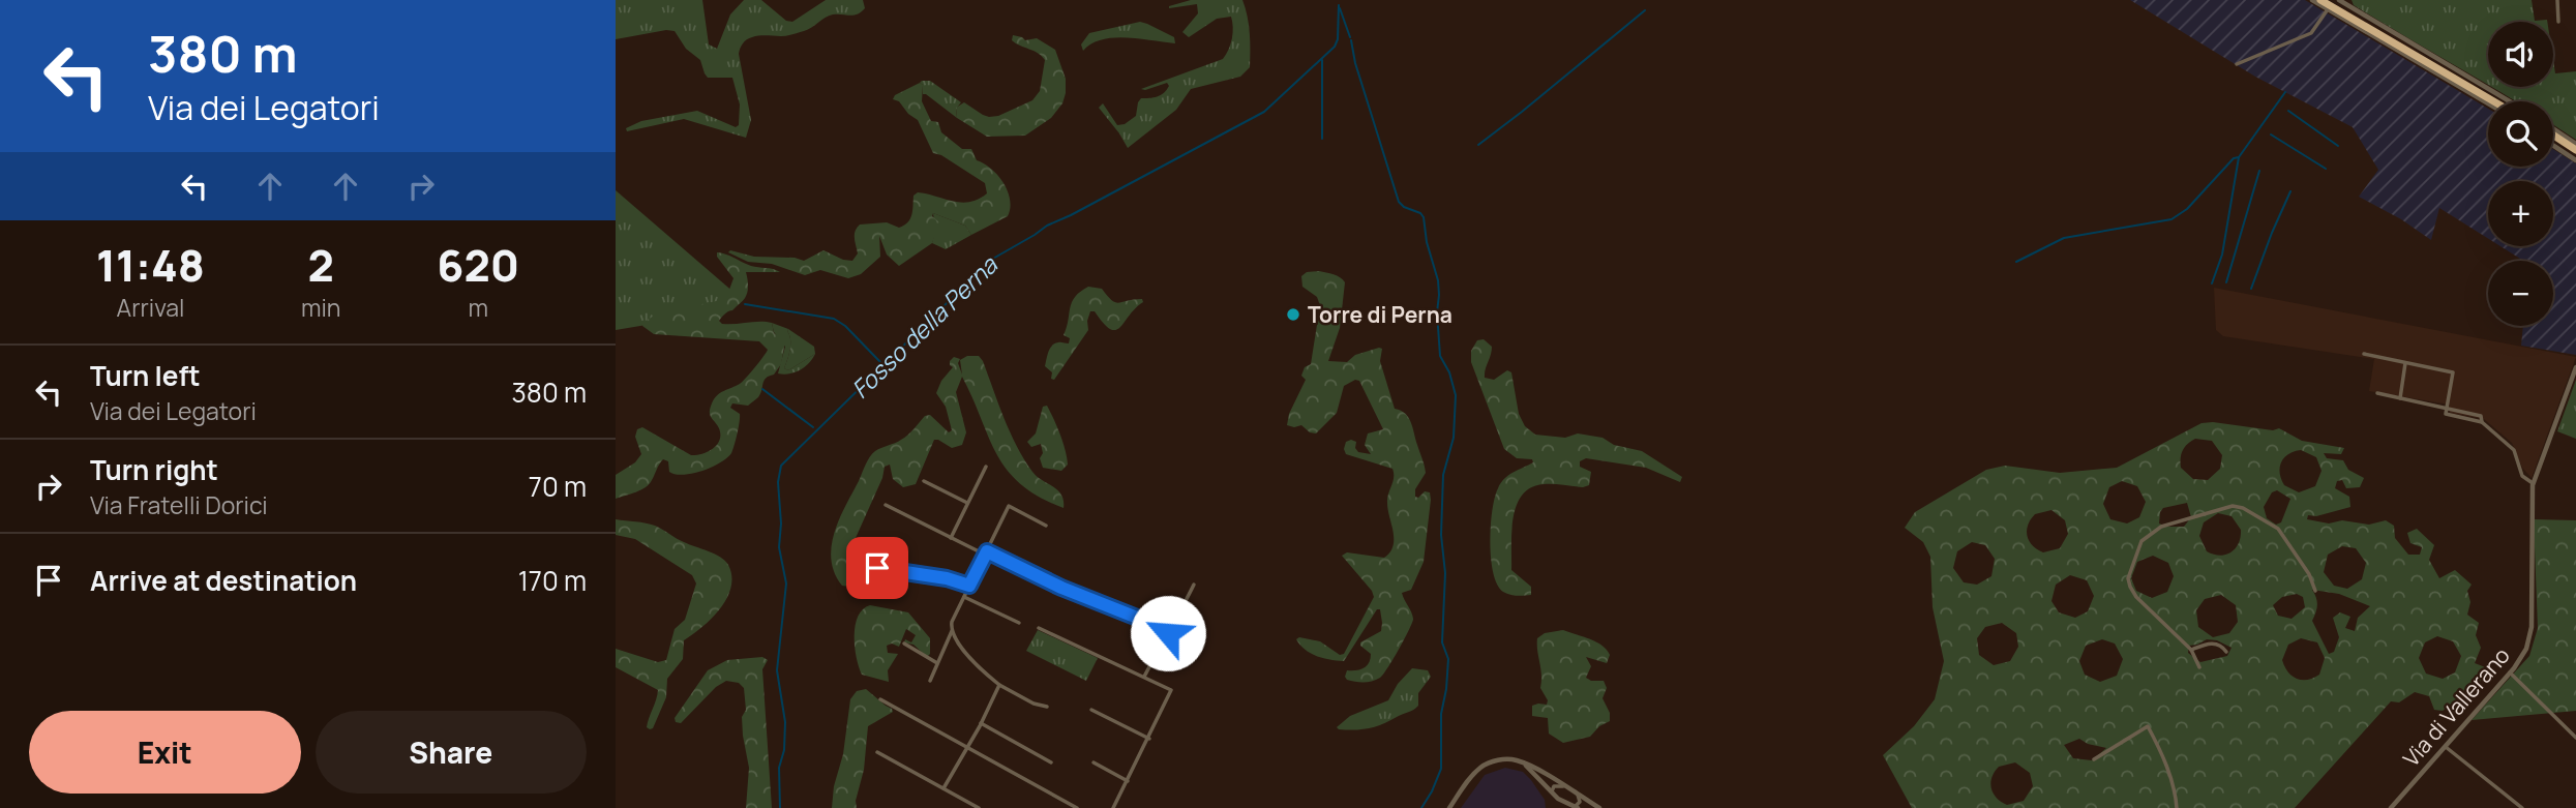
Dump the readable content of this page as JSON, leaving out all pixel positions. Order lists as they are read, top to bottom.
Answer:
{
  "streets": {
    "street": ["Via di Vallerano"]
  },
  "water": ["Fosso della Perna"],
  "places": ["Torre di Perna"],
  "page": {
    "turn": ["380 m", "Via dei Legatori"],
    "map_buttons": ["+", "−"],
    "eta": [
      "11:48",
      "Arrival",
      "2",
      "min",
      "620",
      "m"
    ],
    "list": [
      {
        "name": "Turn left",
        "note": "Via dei Legatori",
        "value": "380 m"
      },
      {
        "name": "Turn right",
        "note": "Via Fratelli Dorici",
        "value": "70 m"
      },
      {
        "name": "Arrive at destination",
        "value": "170 m"
      }
    ],
    "buttons": ["Exit", "Share"]
  }
}
